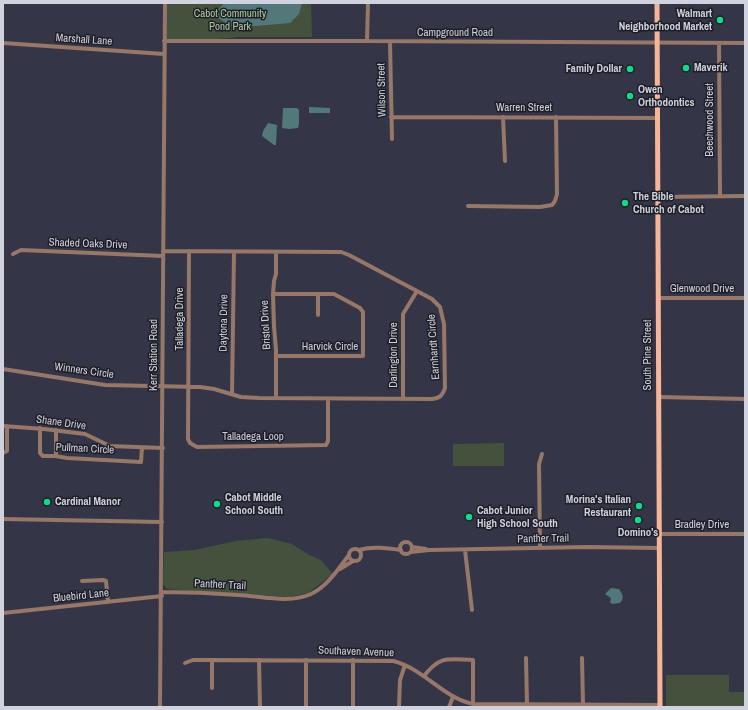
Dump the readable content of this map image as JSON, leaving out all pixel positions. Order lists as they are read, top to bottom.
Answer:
{
  "streets": {
    "main road": ["South Pine Street"],
    "street": [
      "Campground Road",
      "Marshall Lane",
      "Wilson Street",
      "Warren Street",
      "Beechwood Street",
      "Shaded Oaks Drive",
      "Glenwood Drive",
      "Talladega Drive",
      "Daytona Drive",
      "Bristol Drive",
      "Harvick Circle",
      "Earnhardt Circle",
      "Kerr Station Road",
      "Darlington Drive",
      "Winners Circle",
      "Shane Drive",
      "Talladega Loop",
      "Pullman Circle",
      "Bradley Drive",
      "Panther Trail",
      "Bluebird Lane",
      "Southaven Avenue"
    ]
  },
  "crossings": [
    ["Campground Road", "Wilson Street"],
    ["Campground Road", "Beechwood Street"],
    ["Campground Road", "Kerr Station Road"],
    ["Campground Road", "South Pine Street"],
    ["Marshall Lane", "Kerr Station Road"],
    ["Wilson Street", "Warren Street"],
    ["Warren Street", "South Pine Street"],
    ["Shaded Oaks Drive", "Earnhardt Circle"],
    ["Shaded Oaks Drive", "Kerr Station Road"],
    ["Glenwood Drive", "South Pine Street"],
    ["Talladega Drive", "Earnhardt Circle"],
    ["Talladega Drive", "Talladega Loop"],
    ["Daytona Drive", "Earnhardt Circle"],
    ["Bristol Drive", "Harvick Circle"],
    ["Bristol Drive", "Earnhardt Circle"],
    ["Earnhardt Circle", "Kerr Station Road"],
    ["Earnhardt Circle", "Darlington Drive"],
    ["Earnhardt Circle", "Winners Circle"],
    ["Earnhardt Circle", "Talladega Loop"],
    ["Kerr Station Road", "Winners Circle"],
    ["Kerr Station Road", "Shane Drive"],
    ["Kerr Station Road", "Panther Trail"],
    ["Kerr Station Road", "Bluebird Lane"],
    ["South Pine Street", "Bradley Drive"],
    ["South Pine Street", "Panther Trail"],
    ["South Pine Street", "Southaven Avenue"],
    ["Shane Drive", "Pullman Circle"],
    ["Panther Trail", "Bluebird Lane"]
  ],
  "parks": ["Cabot Community Pond Park"],
  "places": [
    "Walmart Neighborhood Market",
    "Maverik",
    "Family Dollar",
    "Owen Orthodontics",
    "The Bible Church of Cabot",
    "Cardinal Manor",
    "Cabot Middle School South",
    "Morina's Italian Restaurant",
    "Cabot Junior High School South",
    "Domino's"
  ]
}
